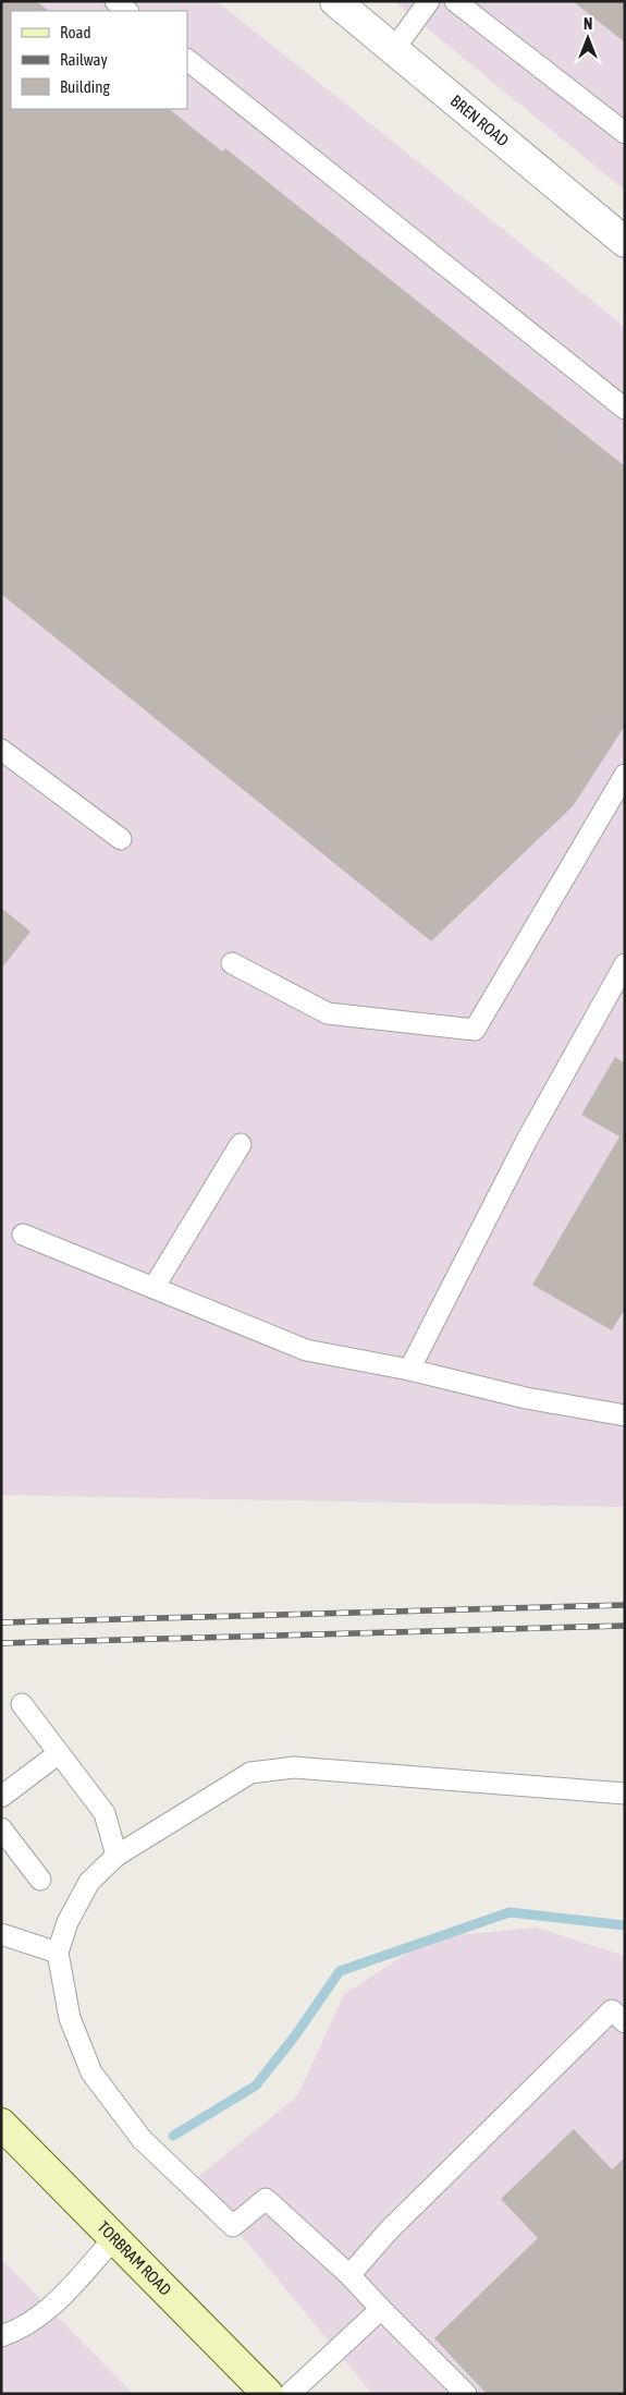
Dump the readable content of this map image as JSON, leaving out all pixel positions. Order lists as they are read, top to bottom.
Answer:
{
  "streets": {
    "main road": ["TORBRAM ROAD"],
    "street": ["BREN ROAD"]
  },
  "legend": ["Road", "Railway", "Building"],
  "north": "top"
}
